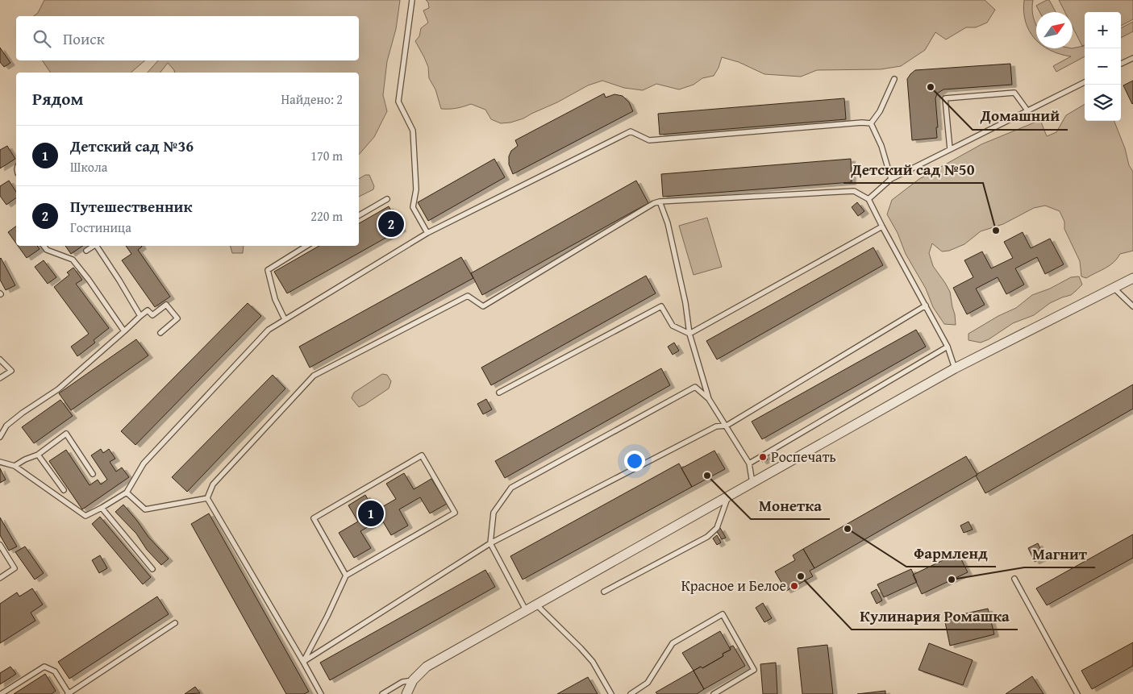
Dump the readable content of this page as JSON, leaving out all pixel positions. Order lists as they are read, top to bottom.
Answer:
{
  "places": [
    "Домашний",
    "Детский сад №50",
    "Роспечать",
    "Монетка",
    "Фармленд",
    "Кулинария Ромашка",
    "Магнит",
    "Красное и Белое"
  ],
  "north": "top right",
  "page": {
    "map_buttons": ["+", "−"],
    "search": "Поиск",
    "heading": ["Рядом", "Найдено: 2"],
    "list": [
      {
        "mark": "1",
        "name": "Детский сад №36",
        "note": "Школа",
        "value": "170 m"
      },
      {
        "mark": "2",
        "name": "Путешественник",
        "note": "Гостиница",
        "value": "220 m"
      }
    ],
    "pins": ["2", "1"]
  }
}
